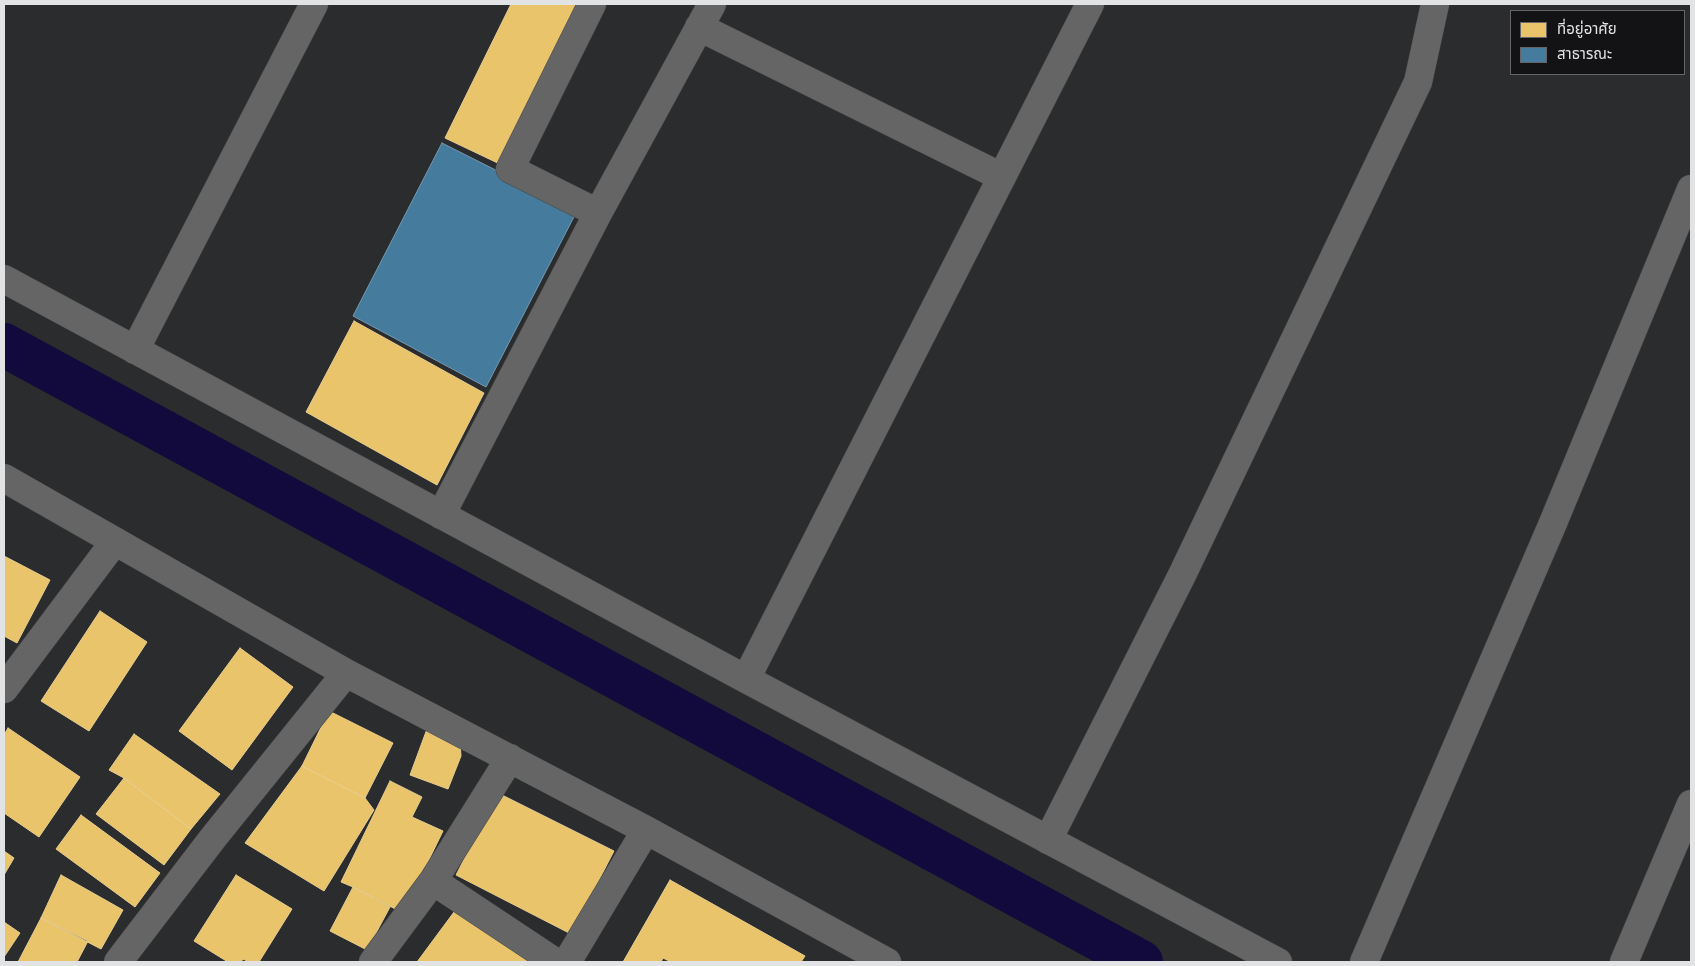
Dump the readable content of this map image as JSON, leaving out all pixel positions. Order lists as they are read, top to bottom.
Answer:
{
  "legend": ["ที่อยู่อาศัย", "สาธารณะ"]
}
